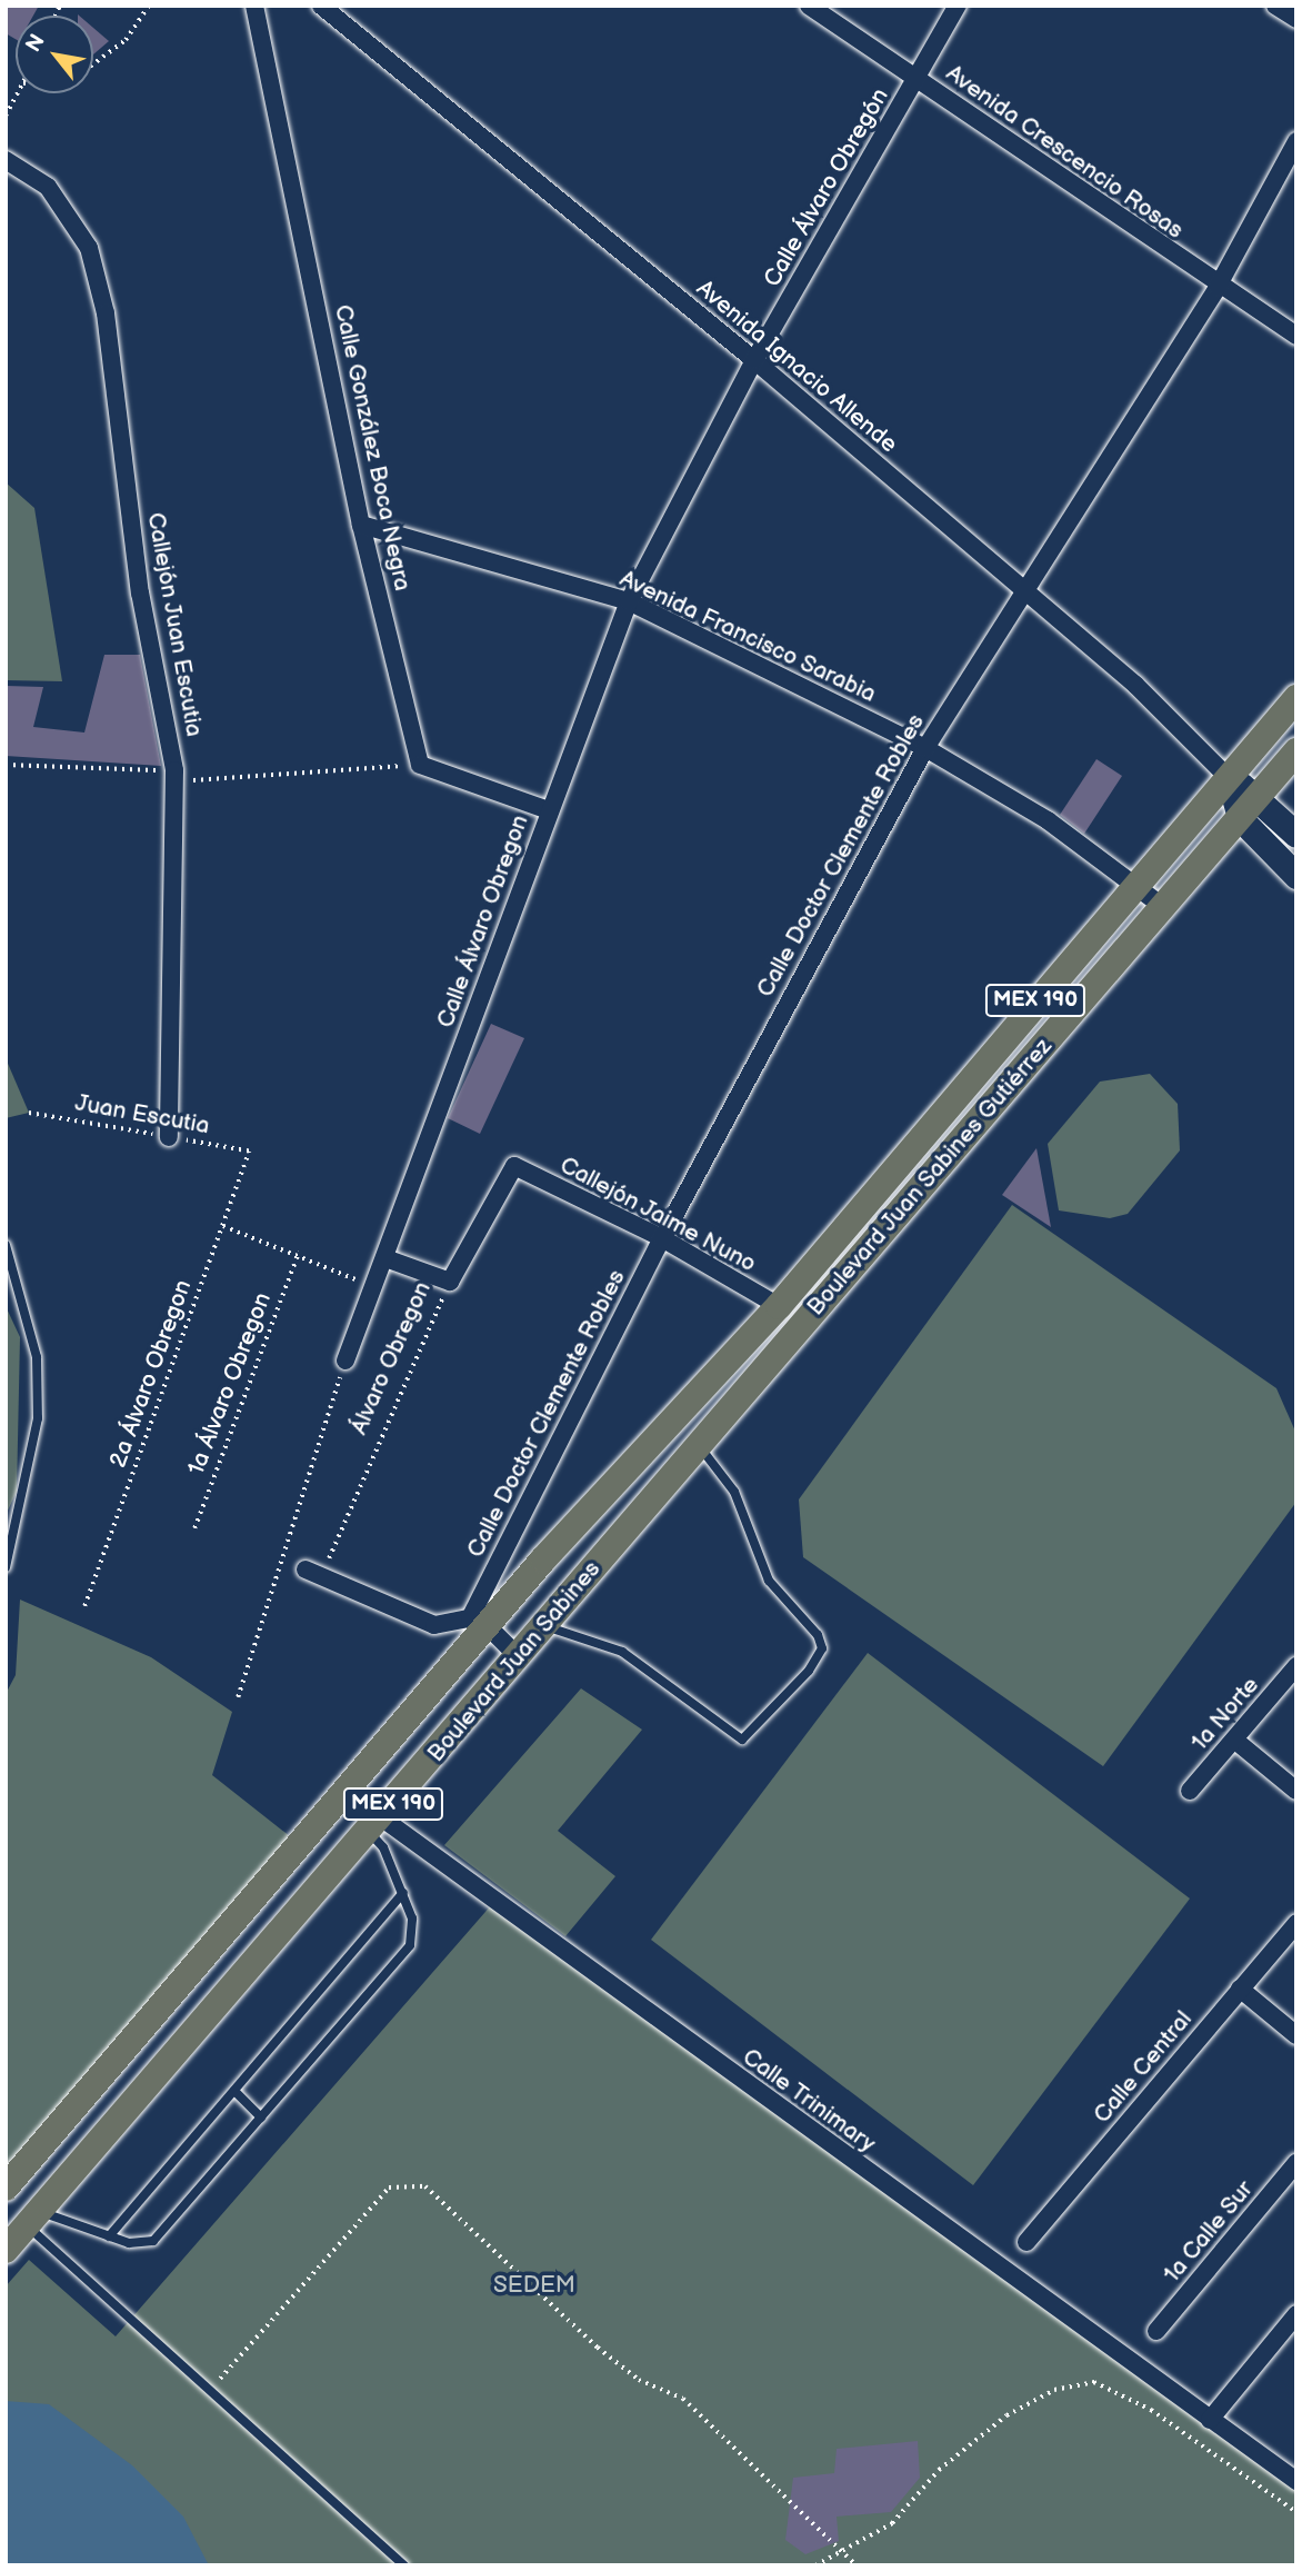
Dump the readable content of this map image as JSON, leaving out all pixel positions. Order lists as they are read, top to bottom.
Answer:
{
  "streets": {
    "main road": ["MEX 190", "Boulevard Juan Sabines Gutiérrez", "Boulevard Juan Sabines"],
    "street": [
      "Avenida Crescencio Rosas",
      "Calle Álvaro Obregón",
      "Avenida Ignacio Allende",
      "Calle González Boca Negra",
      "Callejón Juan Escutia",
      "Avenida Francisco Sarabia",
      "Calle Doctor Clemente Robles",
      "Calle Álvaro Obregon",
      "Callejón Jaime Nuno",
      "Álvaro Obregon",
      "1a Norte",
      "Calle Central",
      "Calle Trinimary",
      "1a Calle Sur"
    ],
    "path": ["Juan Escutia", "2a Álvaro Obregon", "1a Álvaro Obregon"]
  },
  "crossings": [
    ["Avenida Crescencio Rosas", "Calle Álvaro Obregón"],
    ["Avenida Crescencio Rosas", "Calle Doctor Clemente Robles"],
    ["Calle Álvaro Obregón", "Avenida Ignacio Allende"],
    ["Calle Álvaro Obregón", "Avenida Francisco Sarabia"],
    ["Calle Álvaro Obregón", "Calle Álvaro Obregon"],
    ["Avenida Ignacio Allende", "Calle Doctor Clemente Robles"],
    ["Avenida Ignacio Allende", "Boulevard Juan Sabines Gutiérrez"],
    ["Calle González Boca Negra", "Avenida Francisco Sarabia"],
    ["Callejón Juan Escutia", "Juan Escutia"],
    ["Avenida Francisco Sarabia", "Calle Doctor Clemente Robles"],
    ["Avenida Francisco Sarabia", "Calle Álvaro Obregon"],
    ["Avenida Francisco Sarabia", "Boulevard Juan Sabines Gutiérrez"],
    ["Calle Doctor Clemente Robles", "Callejón Jaime Nuno"],
    ["Calle Doctor Clemente Robles", "Boulevard Juan Sabines"],
    ["Calle Álvaro Obregon", "Álvaro Obregon"],
    ["Juan Escutia", "2a Álvaro Obregon"],
    ["Boulevard Juan Sabines Gutiérrez", "Callejón Jaime Nuno"],
    ["Boulevard Juan Sabines Gutiérrez", "Boulevard Juan Sabines"],
    ["Callejón Jaime Nuno", "Álvaro Obregon"],
    ["Callejón Jaime Nuno", "Boulevard Juan Sabines"],
    ["Álvaro Obregon", "2a Álvaro Obregon"],
    ["Álvaro Obregon", "1a Álvaro Obregon"],
    ["Boulevard Juan Sabines", "Calle Trinimary"]
  ],
  "parks": ["SEDEM"],
  "north": "top left"
}
